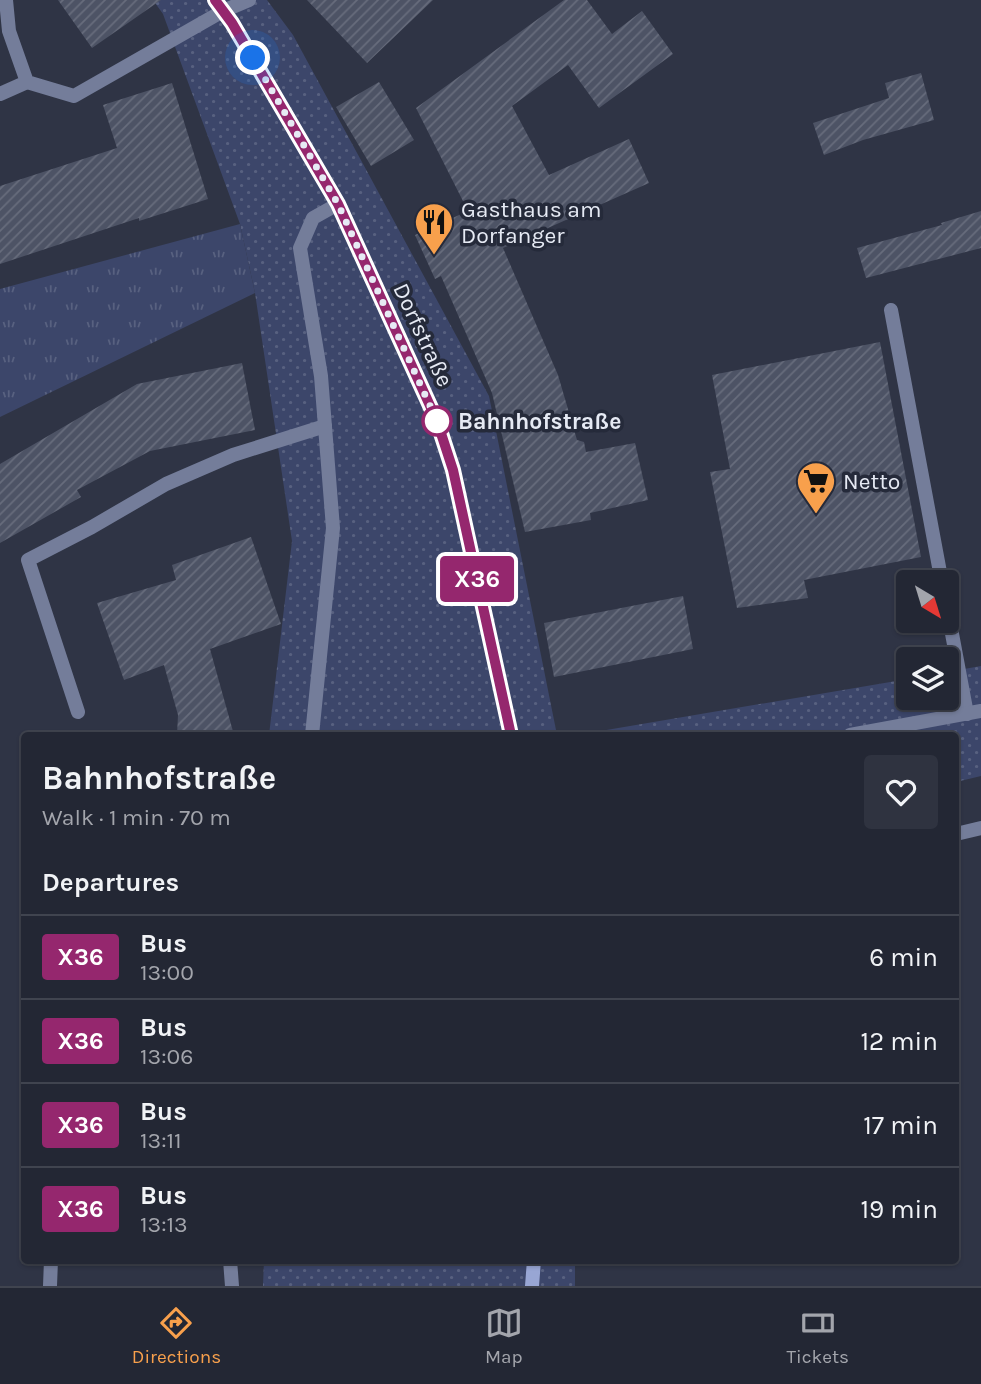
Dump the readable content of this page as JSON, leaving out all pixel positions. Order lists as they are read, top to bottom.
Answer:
{
  "streets": {
    "main road": ["Dorfstraße"]
  },
  "places": {
    "restaurant": ["Gasthaus am Dorfanger"],
    "other": ["Bahnhofstraße"],
    "supermarket": ["Netto"]
  },
  "lines": ["bus line X36"],
  "north": "bottom right",
  "page": {
    "on_map": "X36",
    "heading": [
      ["Bahnhofstraße", "Walk · 1 min · 70 m"],
      "Departures"
    ],
    "list": [
      {
        "mark": "X36",
        "name": "Bus",
        "note": "13:00",
        "value": "6 min"
      },
      {
        "mark": "X36",
        "name": "Bus",
        "note": "13:06",
        "value": "12 min"
      },
      {
        "mark": "X36",
        "name": "Bus",
        "note": "13:11",
        "value": "17 min"
      },
      {
        "mark": "X36",
        "name": "Bus",
        "note": "13:13",
        "value": "19 min"
      }
    ],
    "tabs": ["Directions", "Map", "Tickets"]
  }
}
